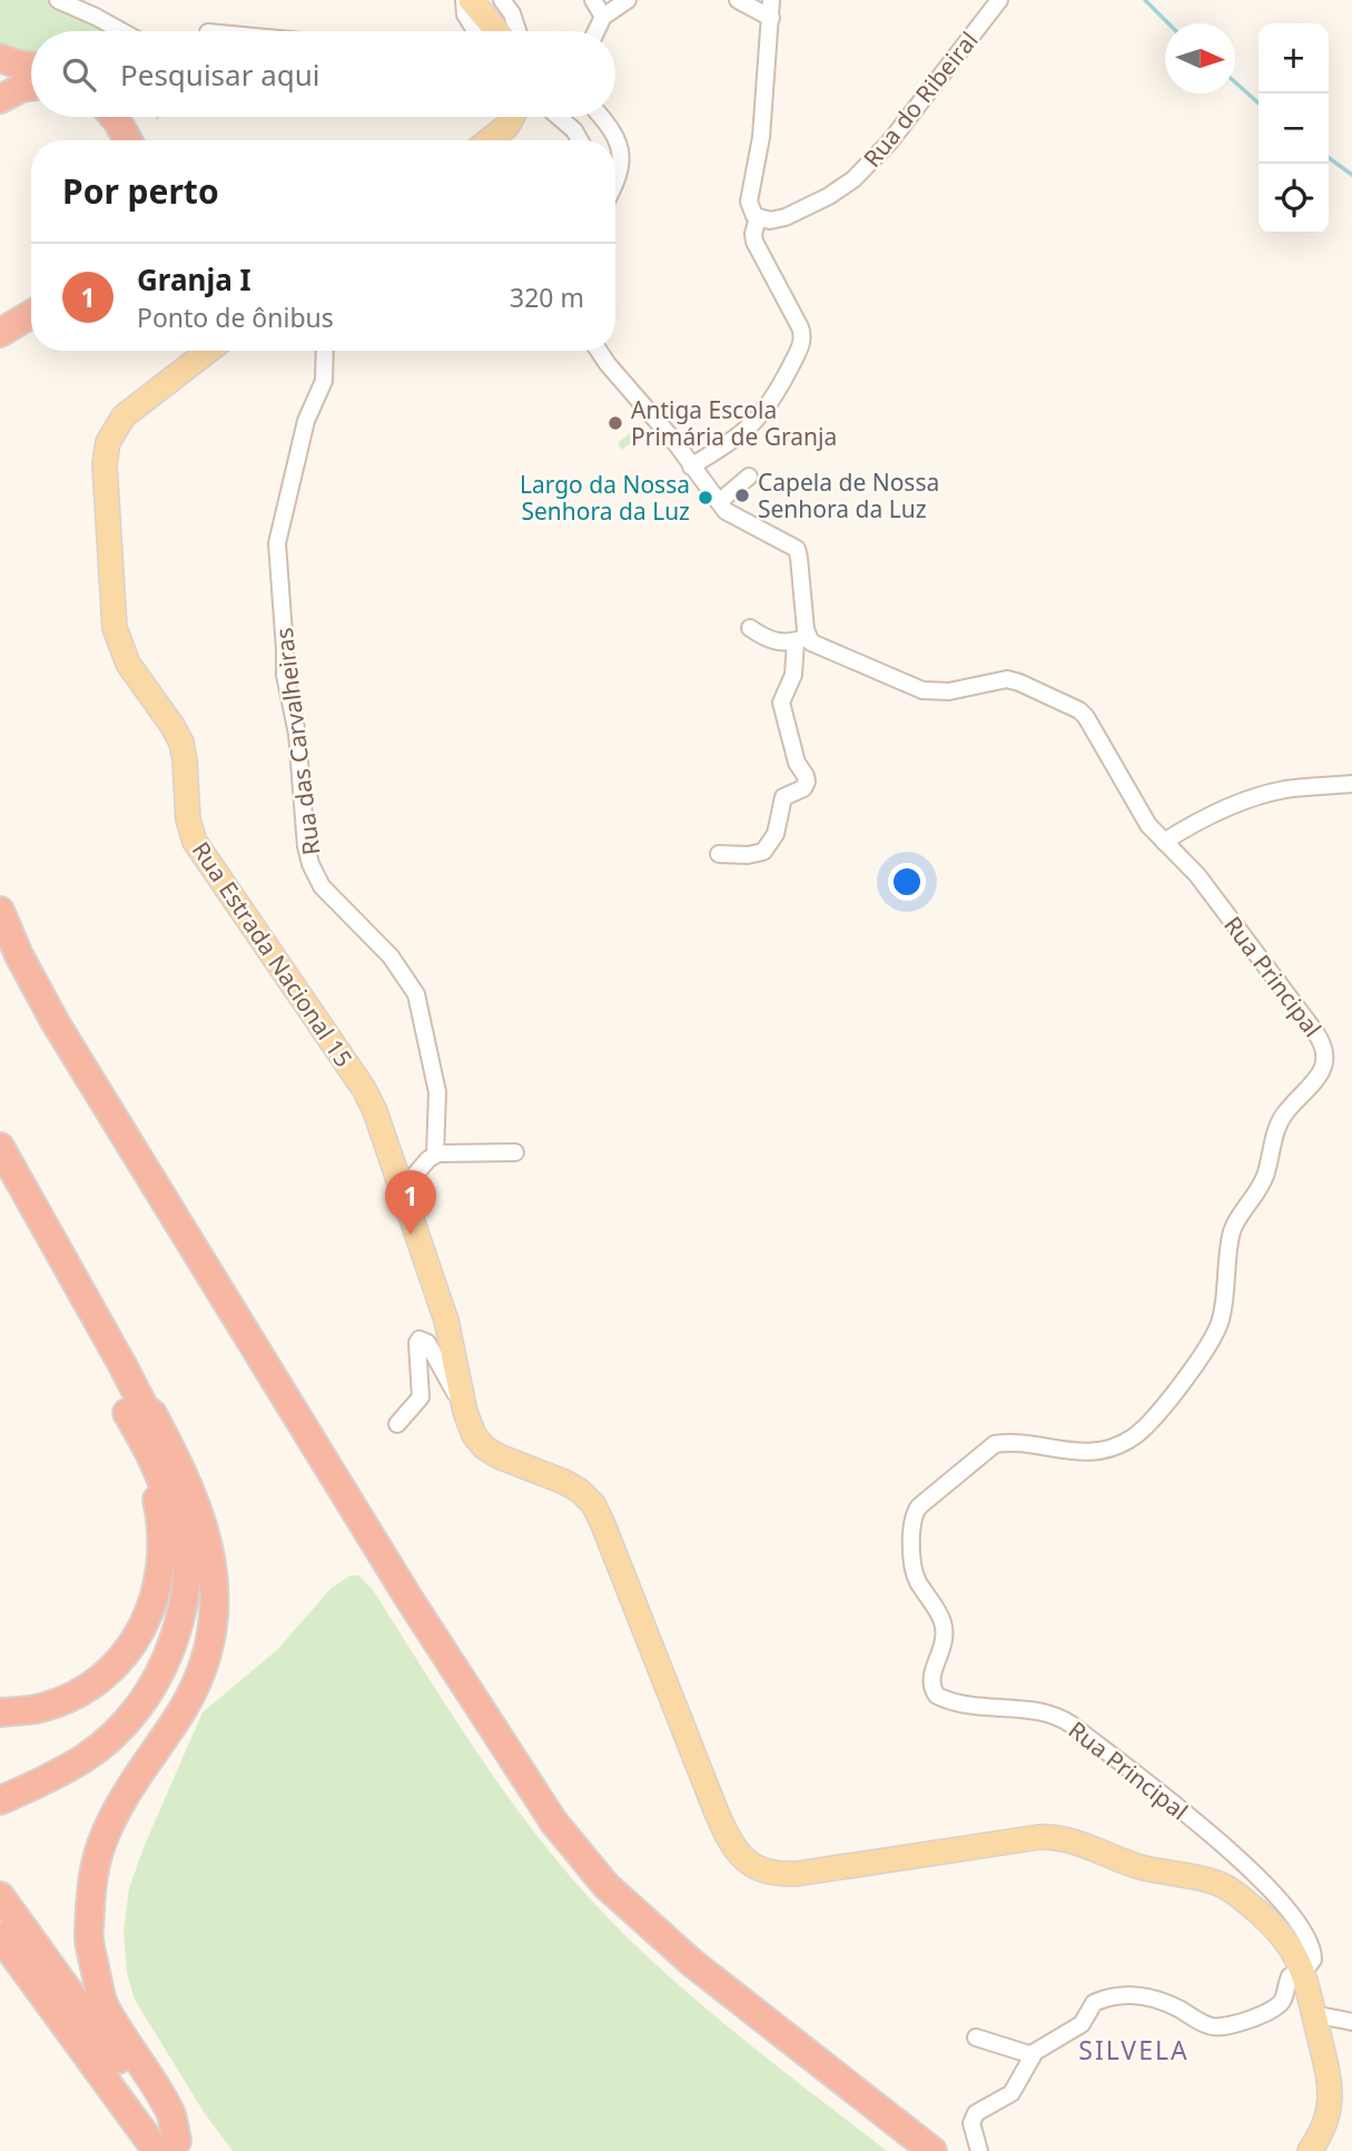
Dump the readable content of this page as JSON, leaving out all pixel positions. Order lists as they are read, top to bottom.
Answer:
{
  "streets": {
    "main road": ["Rua Estrada Nacional 15"],
    "street": ["Rua do Ribeiral", "Rua das Carvalheiras", "Rua Principal"]
  },
  "crossings": [
    ["Rua Estrada Nacional 15", "Rua Principal"]
  ],
  "districts": ["SILVELA"],
  "places": ["Antiga Escola Primária de Granja", "Capela de Nossa Senhora da Luz", "Largo da Nossa Senhora da Luz"],
  "north": "right",
  "page": {
    "map_buttons": ["+", "−"],
    "search": "Pesquisar aqui",
    "heading": "Por perto",
    "list": [
      {
        "mark": "1",
        "name": "Granja I",
        "note": "Ponto de ônibus",
        "value": "320 m"
      }
    ],
    "pins": "1"
  }
}
